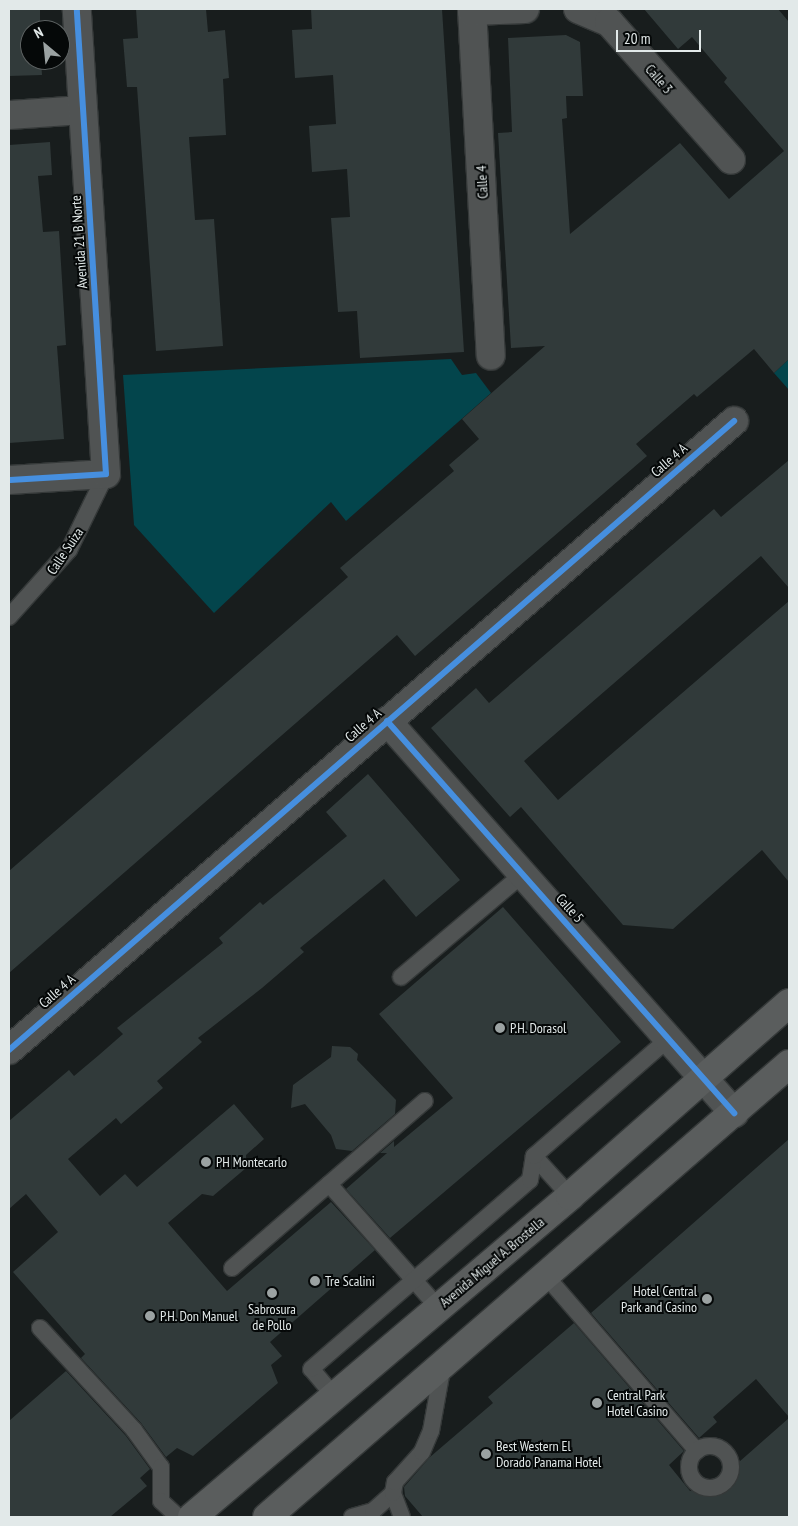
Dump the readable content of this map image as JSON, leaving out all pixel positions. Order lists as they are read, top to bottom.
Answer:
{
  "streets": {
    "main road": ["Avenida Miguel A. Brostella"],
    "street": [
      "Calle 3",
      "Calle 4",
      "Avenida 21 B Norte",
      "Calle 4 A",
      "Calle 5"
    ],
    "lane": ["Calle Suiza"]
  },
  "crossings": [
    ["Avenida 21 B Norte", "Calle Suiza"],
    ["Calle 4 A", "Calle 5"],
    ["Calle 5", "Avenida Miguel A. Brostella"]
  ],
  "places": [
    "P.H. Dorasol",
    "PH Montecarlo",
    "Tre Scalini",
    "Sabrosura de Pollo",
    "Hotel Central Park and Casino",
    "P.H. Don Manuel",
    "Central Park Hotel Casino",
    "Best Western El Dorado Panama Hotel"
  ],
  "scale_bar": "20 m",
  "north": "top left"
}
